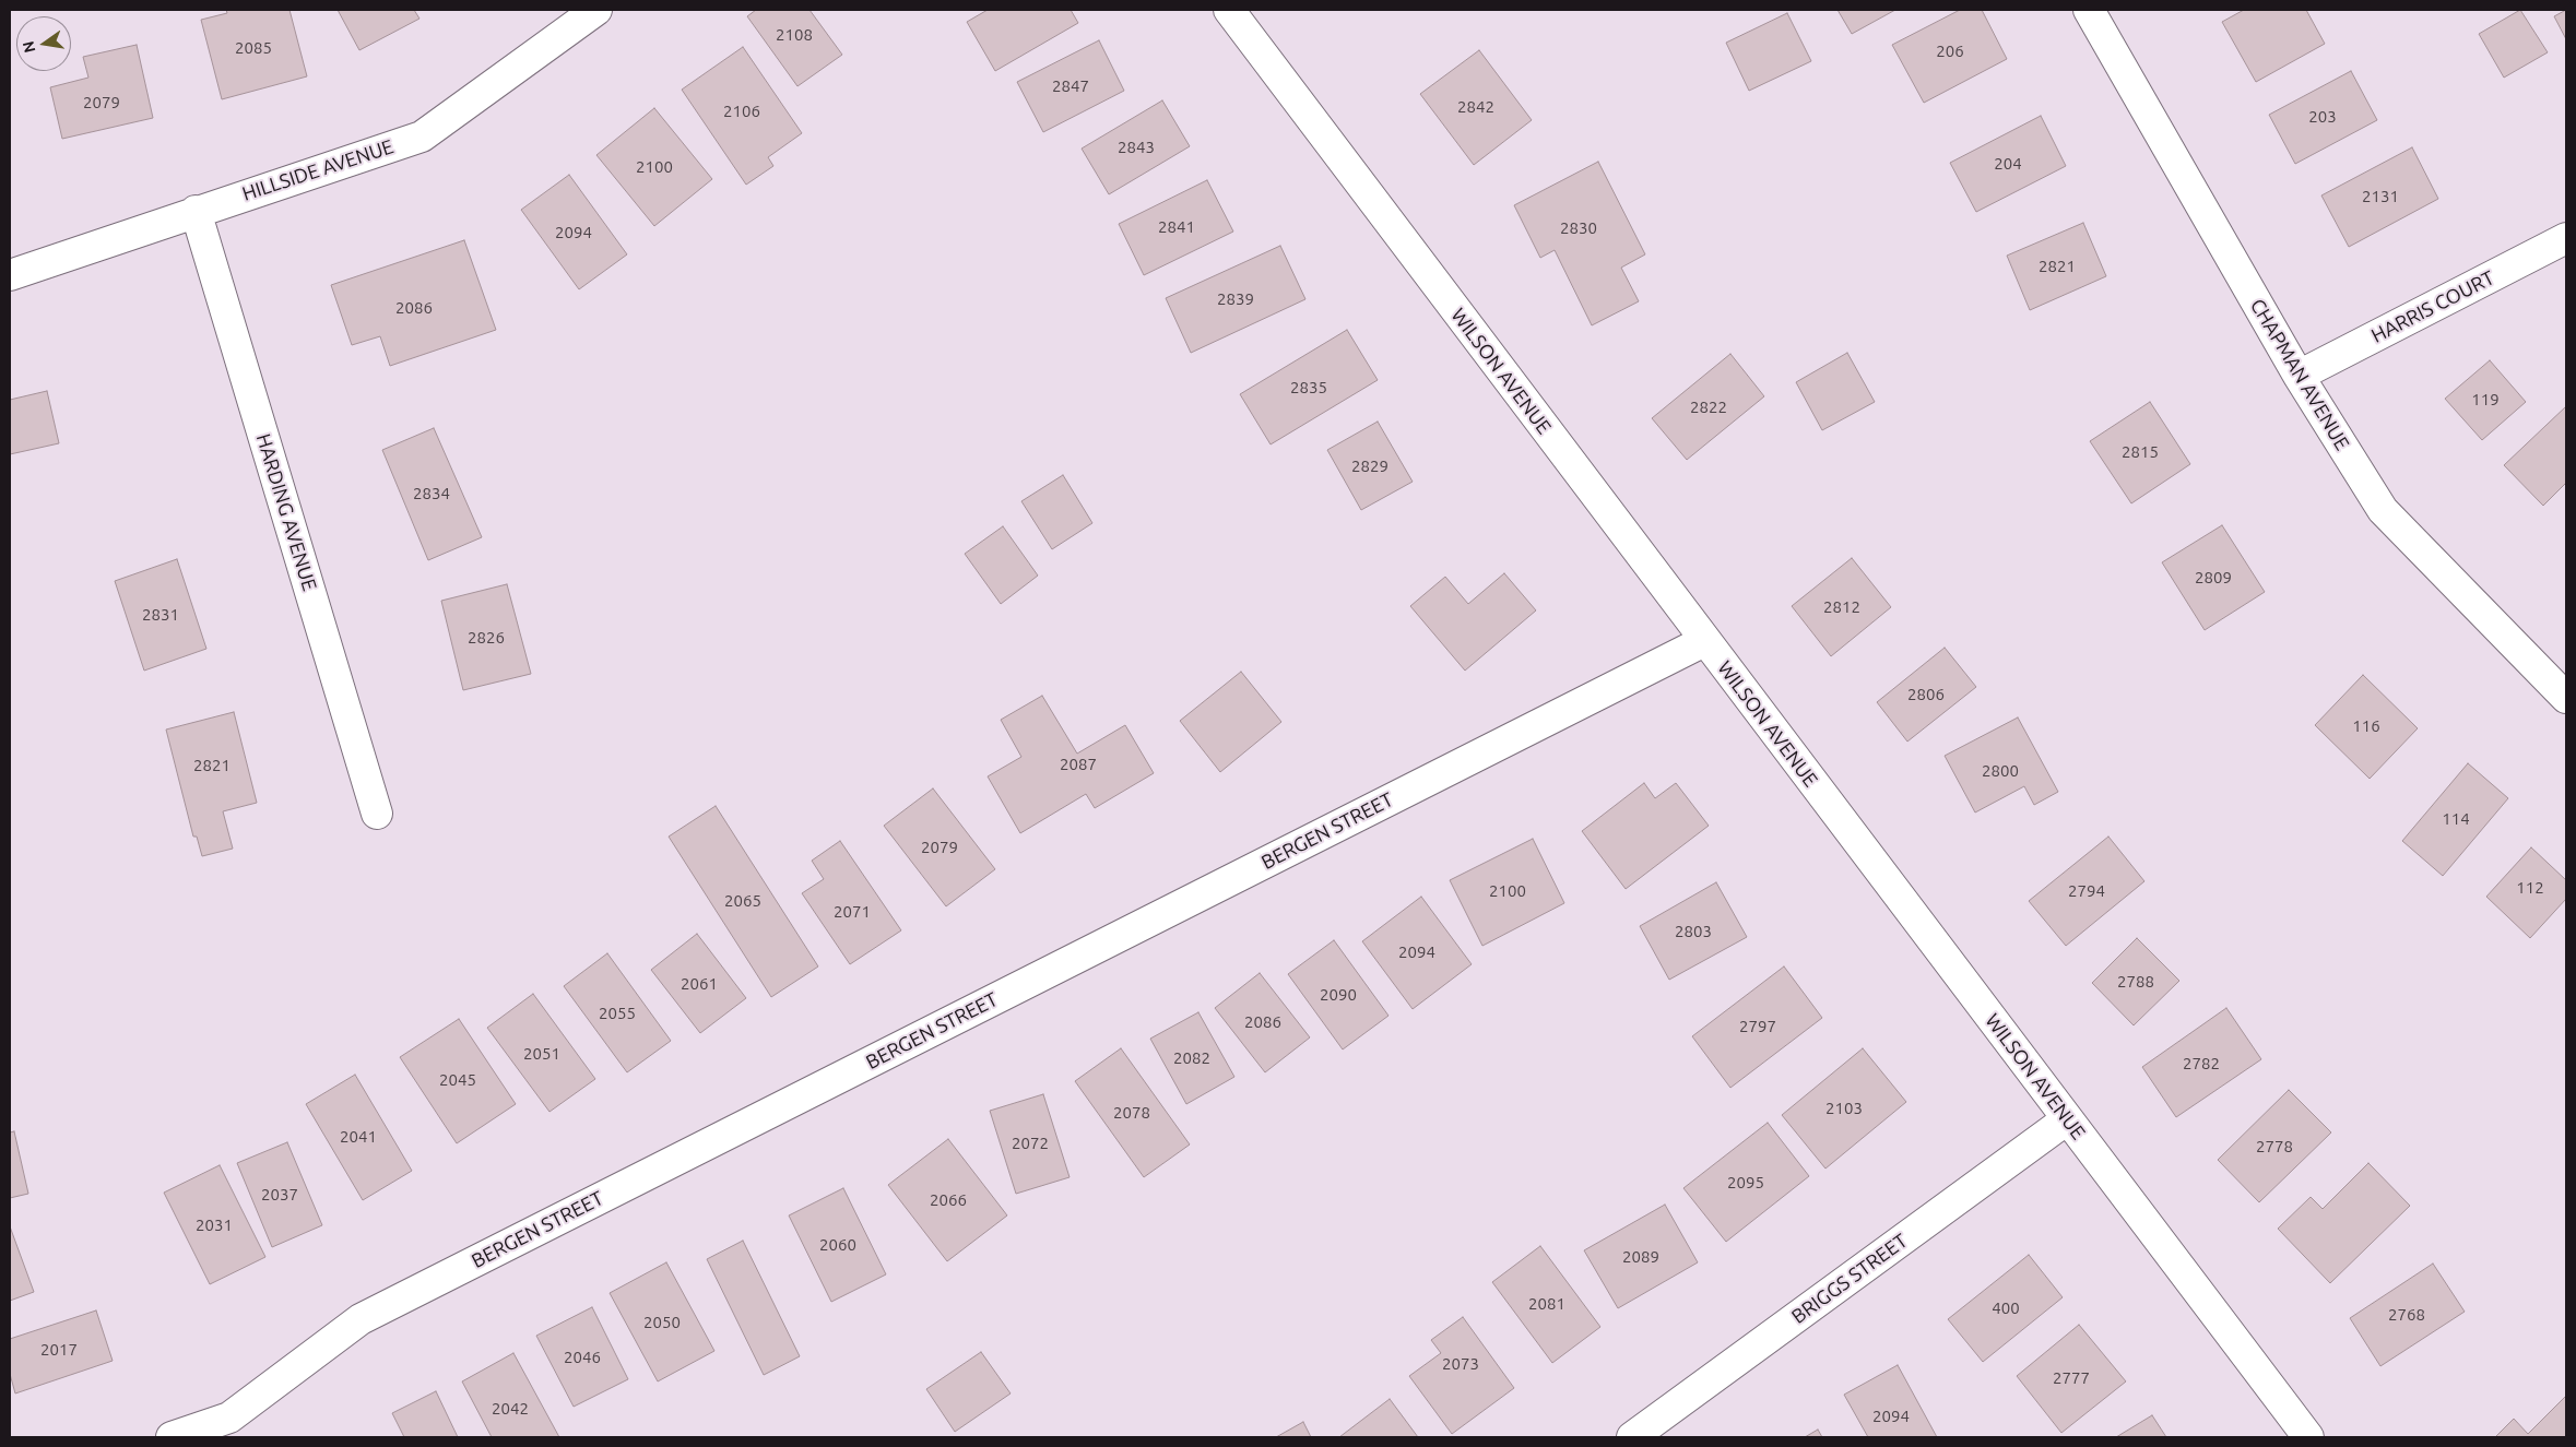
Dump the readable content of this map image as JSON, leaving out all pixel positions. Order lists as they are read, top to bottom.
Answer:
{
  "streets": {
    "street": [
      "HILLSIDE AVENUE",
      "HARRIS COURT",
      "WILSON AVENUE",
      "CHAPMAN AVENUE",
      "HARDING AVENUE",
      "BERGEN STREET",
      "BRIGGS STREET"
    ]
  },
  "crossings": [
    ["HILLSIDE AVENUE", "HARDING AVENUE"],
    ["HARRIS COURT", "CHAPMAN AVENUE"],
    ["WILSON AVENUE", "BERGEN STREET"],
    ["WILSON AVENUE", "BRIGGS STREET"]
  ],
  "house_numbers": [
    "2108",
    "2085",
    "206",
    "2847",
    "2079",
    "2842",
    "2106",
    "203",
    "2843",
    "204",
    "2100",
    "2131",
    "2841",
    "2830",
    "2094",
    "2821",
    "2839",
    "2086",
    "2835",
    "119",
    "2822",
    "2815",
    "2829",
    "2834",
    "2809",
    "2812",
    "2831",
    "2826",
    "2806",
    "116",
    "2087",
    "2821",
    "2800",
    "114",
    "2079",
    "112",
    "2100",
    "2794",
    "2065",
    "2071",
    "2803",
    "2094",
    "2788",
    "2061",
    "2090",
    "2055",
    "2086",
    "2797",
    "2051",
    "2082",
    "2782",
    "2045",
    "2103",
    "2078",
    "2041",
    "2072",
    "2778",
    "2095",
    "2037",
    "2066",
    "2031",
    "2060",
    "2089",
    "2081",
    "400",
    "2768",
    "2050",
    "2017",
    "2046",
    "2073",
    "2777",
    "2042",
    "2094"
  ],
  "north": "left"
}
